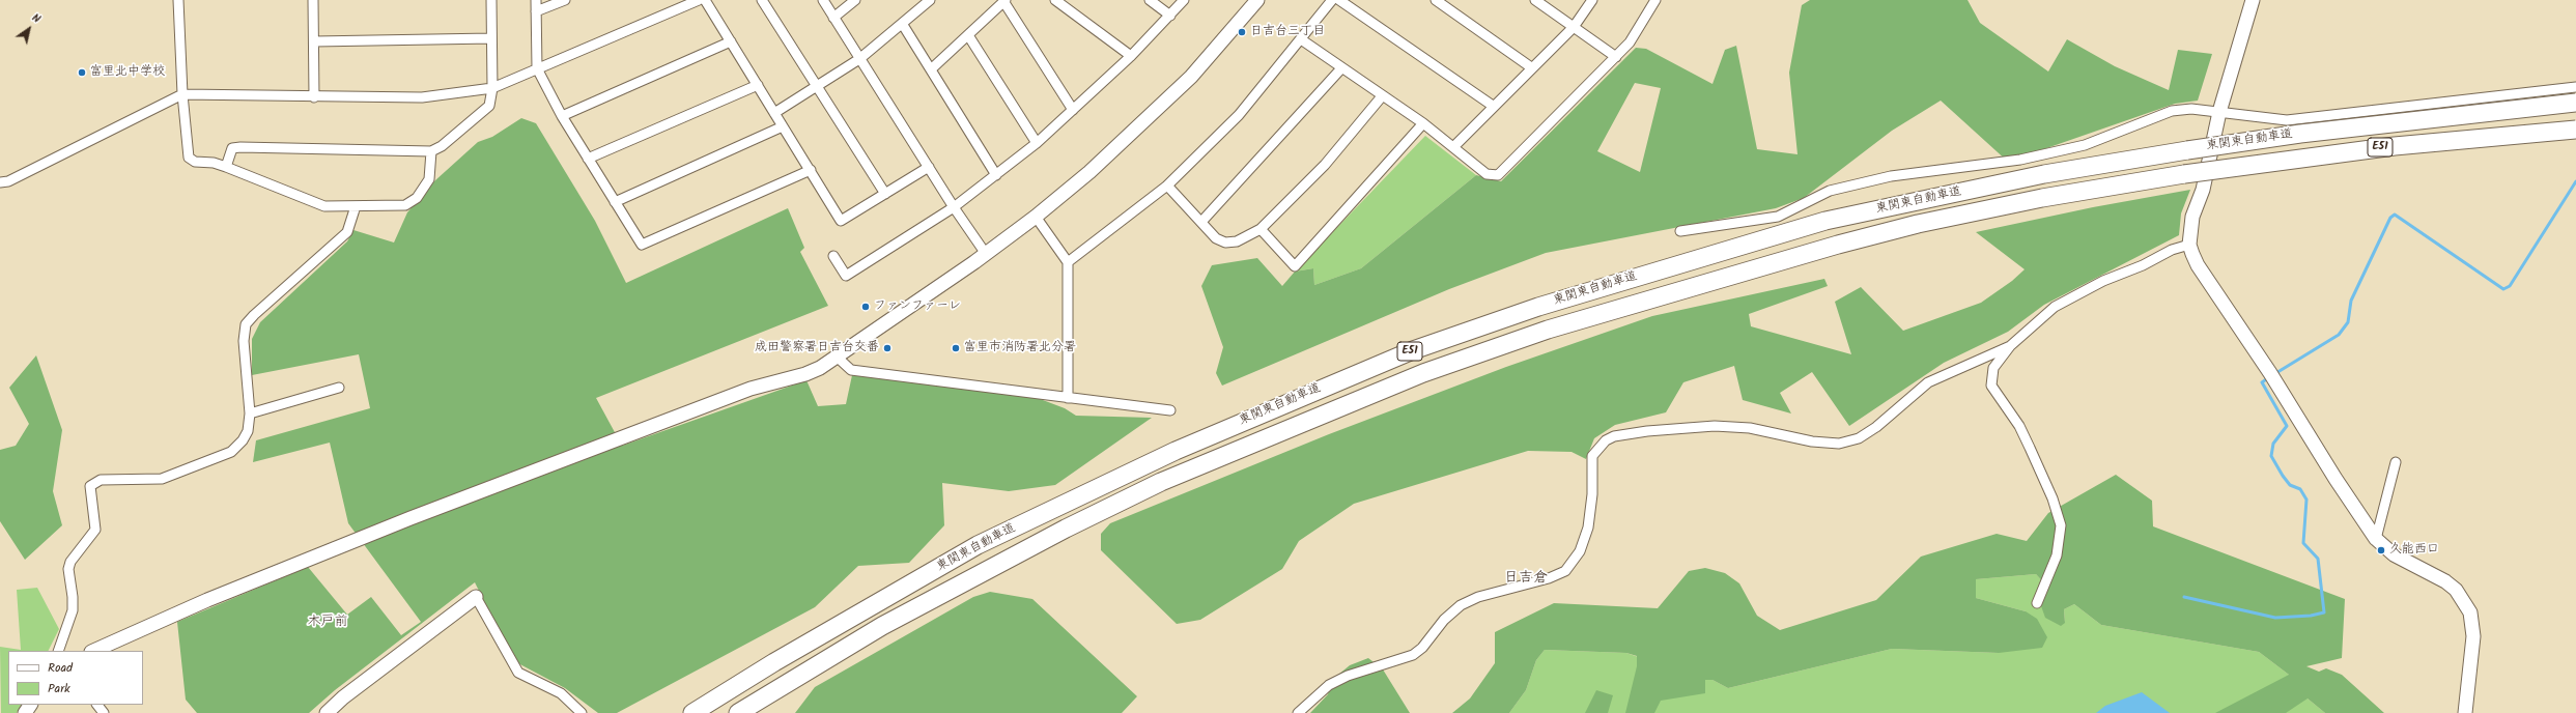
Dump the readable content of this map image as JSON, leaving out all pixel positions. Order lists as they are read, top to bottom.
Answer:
{
  "streets": {
    "highway": ["東関東自動車道", "E51"]
  },
  "districts": ["日吉倉", "木戸前"],
  "places": [
    "日吉台三丁目",
    "富里北中学校",
    "ファンファーレ",
    "成田警察署日吉台交番",
    "富里市消防署北分署",
    "久能西口"
  ],
  "legend": ["Road", "Park"],
  "north": "top right"
}
